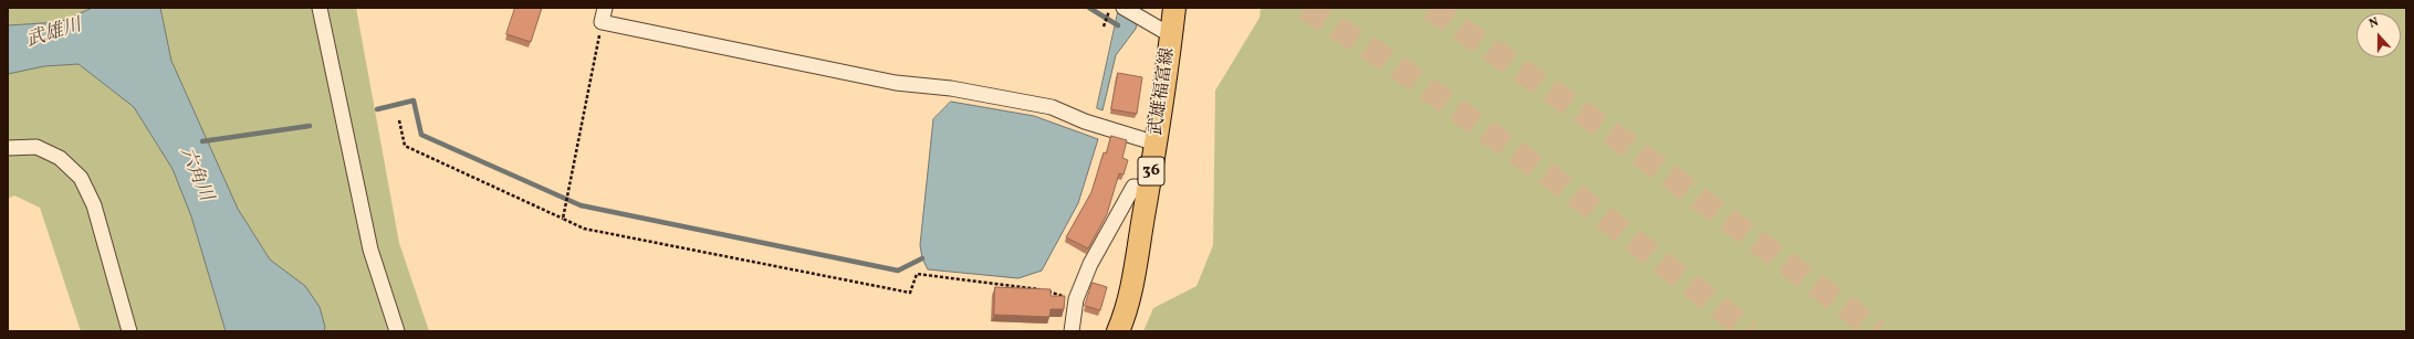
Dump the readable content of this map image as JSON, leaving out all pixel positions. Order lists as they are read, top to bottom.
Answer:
{
  "streets": {
    "main road": ["武雄福富線", "36"]
  },
  "water": ["武雄川", "六角川"],
  "north": "top"
}
